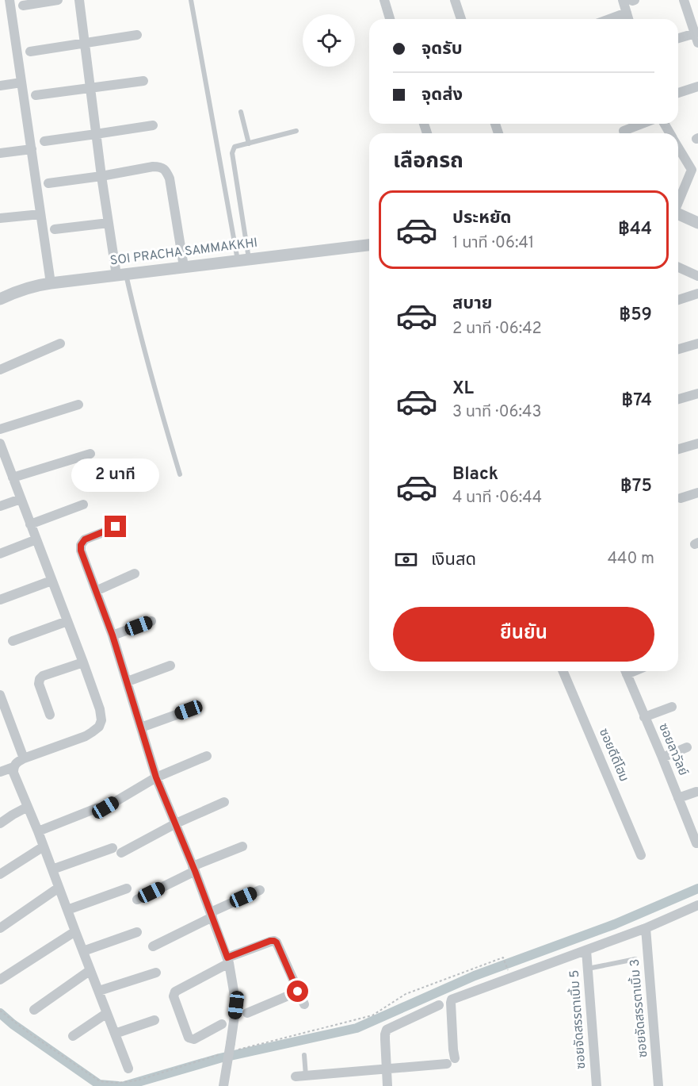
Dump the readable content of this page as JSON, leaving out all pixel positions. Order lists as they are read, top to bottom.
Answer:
{
  "streets": {
    "street": [
      "SOI PRACHA SAMMAKKHI",
      "ซอยลาวัลย์",
      "ซอยดีดีโฮม",
      "ซอยจัดสรรตาเบิ้ม 3",
      "ซอยจัดสรรตาเบิ้ม 5"
    ]
  },
  "page": {
    "banner": ["จุดรับ", "จุดส่ง"],
    "heading": "เลือกรถ",
    "list": [
      {
        "name": "ประหยัด",
        "note": "1 นาที · 06:41",
        "value": "฿44"
      },
      {
        "name": "สบาย",
        "note": "2 นาที · 06:42",
        "value": "฿59"
      },
      {
        "name": "XL",
        "note": "3 นาที · 06:43",
        "value": "฿74"
      },
      {
        "name": "Black",
        "note": "4 นาที · 06:44",
        "value": "฿75"
      }
    ],
    "bubble": "2 นาที",
    "pay": ["เงินสด", "440 m"],
    "buttons": "ยืนยัน"
  }
}
